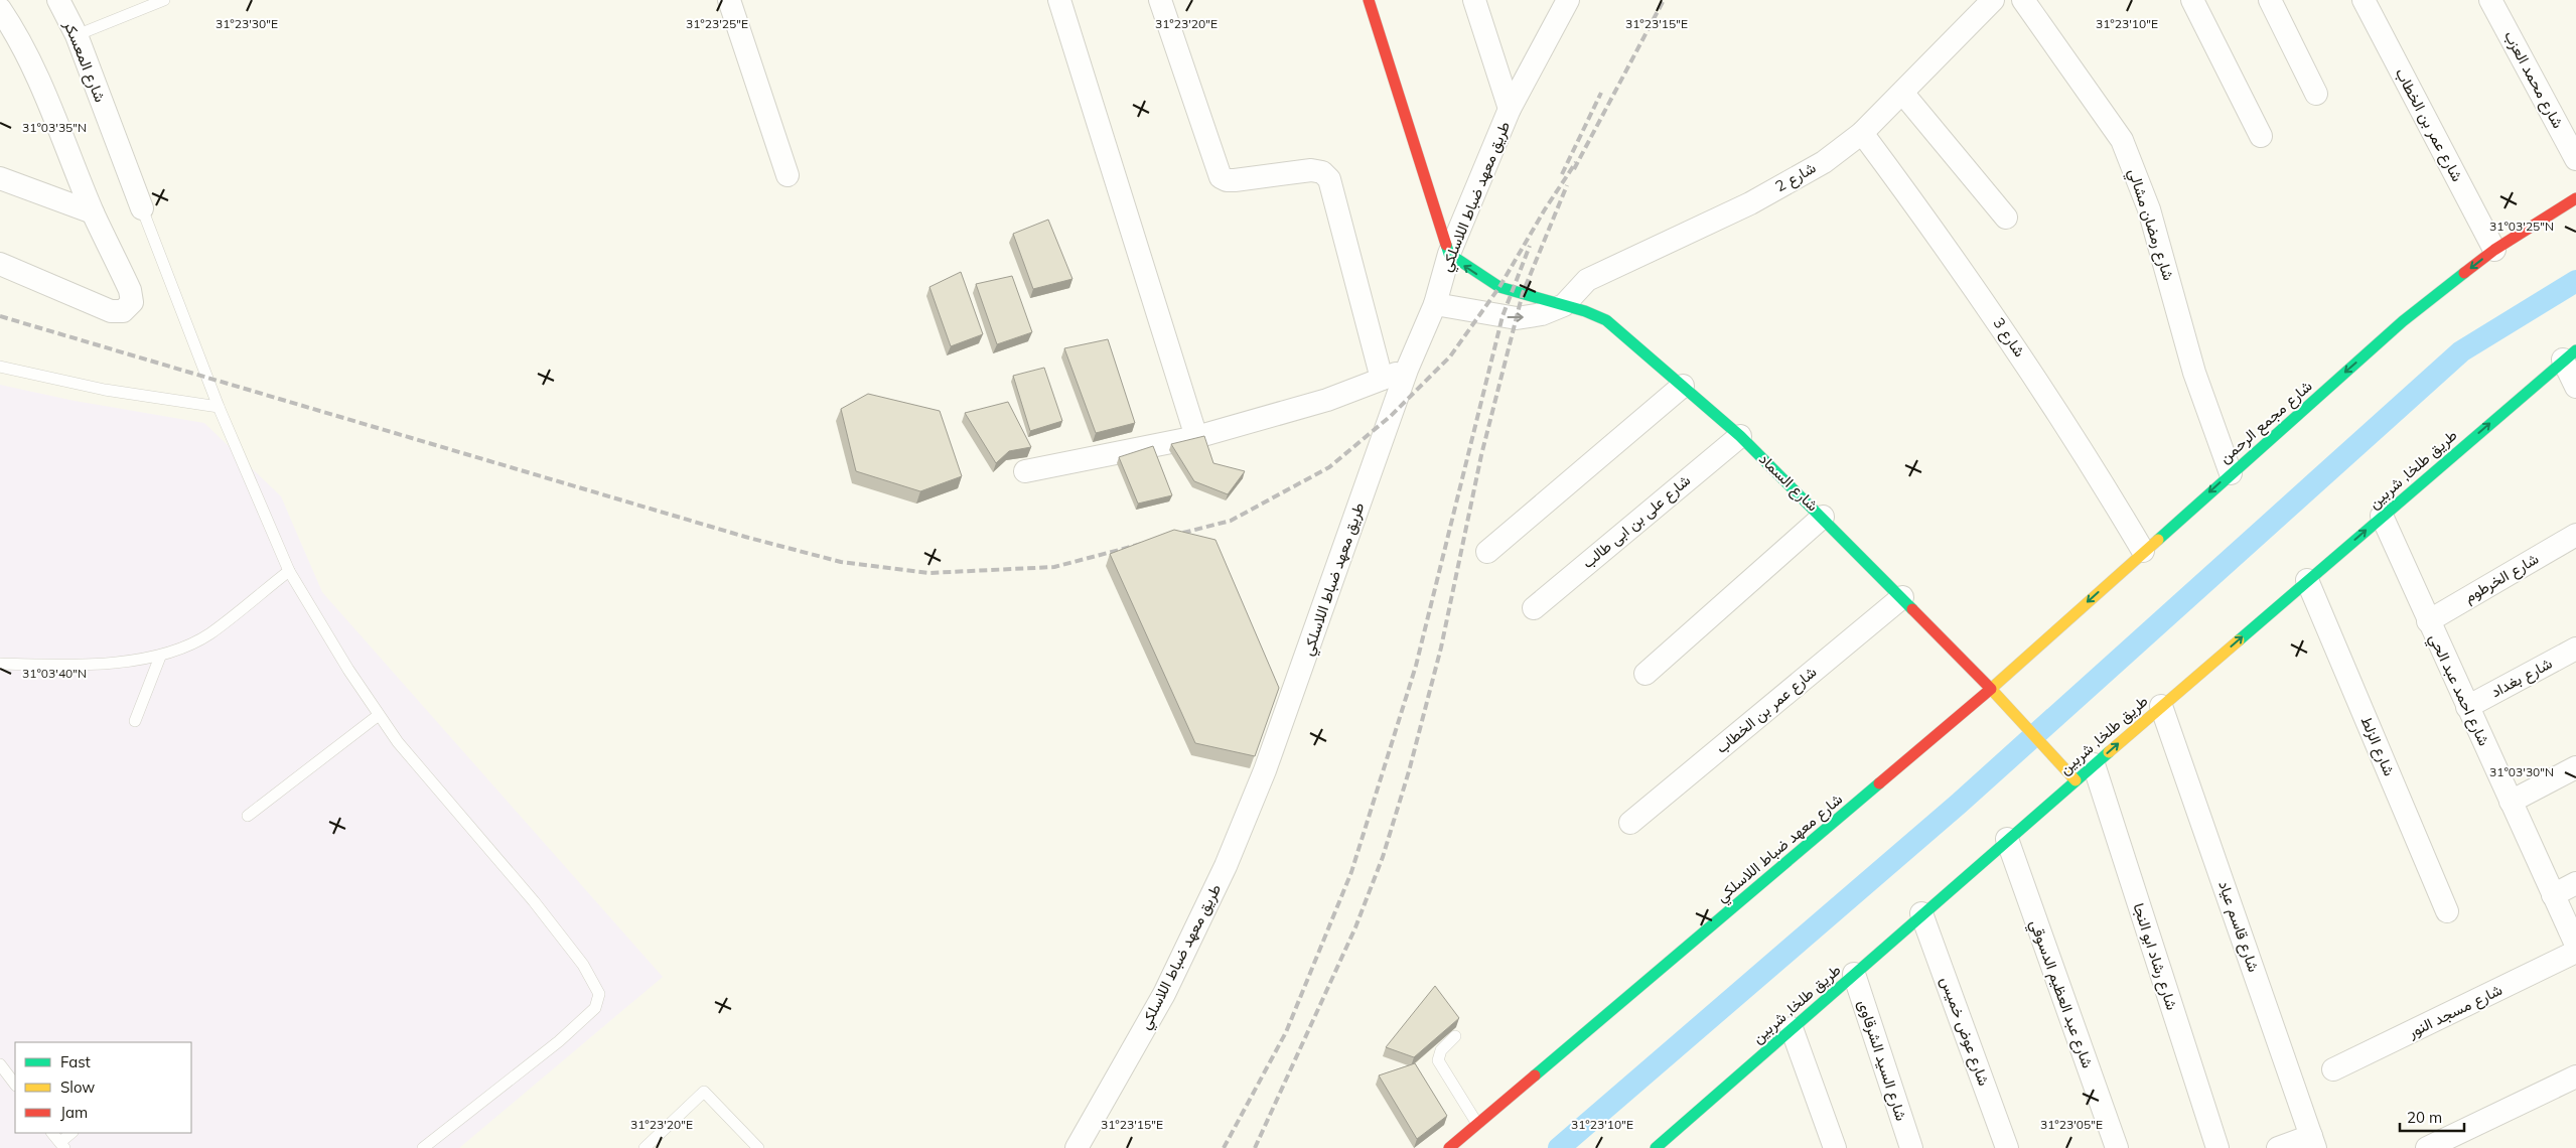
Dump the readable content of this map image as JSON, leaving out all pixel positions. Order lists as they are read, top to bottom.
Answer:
{
  "streets": {
    "main road": [
      "شارع مجمع الرحمن",
      "طريق طلخا, شربين",
      "شارع السماد",
      "شارع معهد ضباط اللاسلكي"
    ],
    "street": [
      "شارع المعسكر",
      "شارع محمد العزب",
      "شارع عمر بن الخطاب",
      "شارع 2",
      "طريق معهد ضباط اللاسلكي",
      "شارع رمضان مشالي",
      "شارع 3",
      "شارع على بن ابى طالب",
      "شارع الخرطوم",
      "شارع بغداد",
      "شارع احمد عبد الحي",
      "شارع الزلط",
      "شارع قاسم عياد",
      "شارع رشاد ابو النجا",
      "شارع عبد العظيم الدسوقي",
      "شارع مسجد النور",
      "شارع عوض خميس",
      "شارع السيد الشرقاوى"
    ]
  },
  "crossings": [
    ["شارع عمر بن الخطاب", "شارع مجمع الرحمن"],
    ["شارع عمر بن الخطاب", "شارع السماد"],
    ["شارع 2", "شارع 3"],
    ["شارع 2", "شارع السماد"],
    ["طريق معهد ضباط اللاسلكي", "شارع السماد"],
    ["شارع رمضان مشالي", "شارع مجمع الرحمن"],
    ["شارع 3", "شارع مجمع الرحمن"],
    ["شارع مجمع الرحمن", "شارع السماد"],
    ["شارع مجمع الرحمن", "شارع معهد ضباط اللاسلكي"],
    ["طريق طلخا, شربين", "شارع السماد"],
    ["طريق طلخا, شربين", "شارع احمد عبد الحي"],
    ["طريق طلخا, شربين", "شارع الزلط"],
    ["طريق طلخا, شربين", "شارع قاسم عياد"],
    ["طريق طلخا, شربين", "شارع رشاد ابو النجا"],
    ["طريق طلخا, شربين", "شارع عبد العظيم الدسوقي"],
    ["طريق طلخا, شربين", "شارع عوض خميس"],
    ["طريق طلخا, شربين", "شارع السيد الشرقاوى"],
    ["شارع السماد", "شارع على بن ابى طالب"],
    ["شارع السماد", "شارع معهد ضباط اللاسلكي"],
    ["شارع الخرطوم", "شارع احمد عبد الحي"],
    ["شارع بغداد", "شارع احمد عبد الحي"]
  ],
  "one_way": ["شارع مجمع الرحمن", "طريق طلخا, شربين"],
  "legend": ["Fast", "Slow", "Jam"],
  "scale_bar": "20 m",
  "coordinates": [
    "31°23'30\"E",
    "31°23'25\"E",
    "31°23'20\"E",
    "31°23'15\"E",
    "31°23'10\"E",
    "31°03'35\"N",
    "31°03'25\"N",
    "31°03'40\"N",
    "31°03'30\"N",
    "31°23'05\"E"
  ]
}
